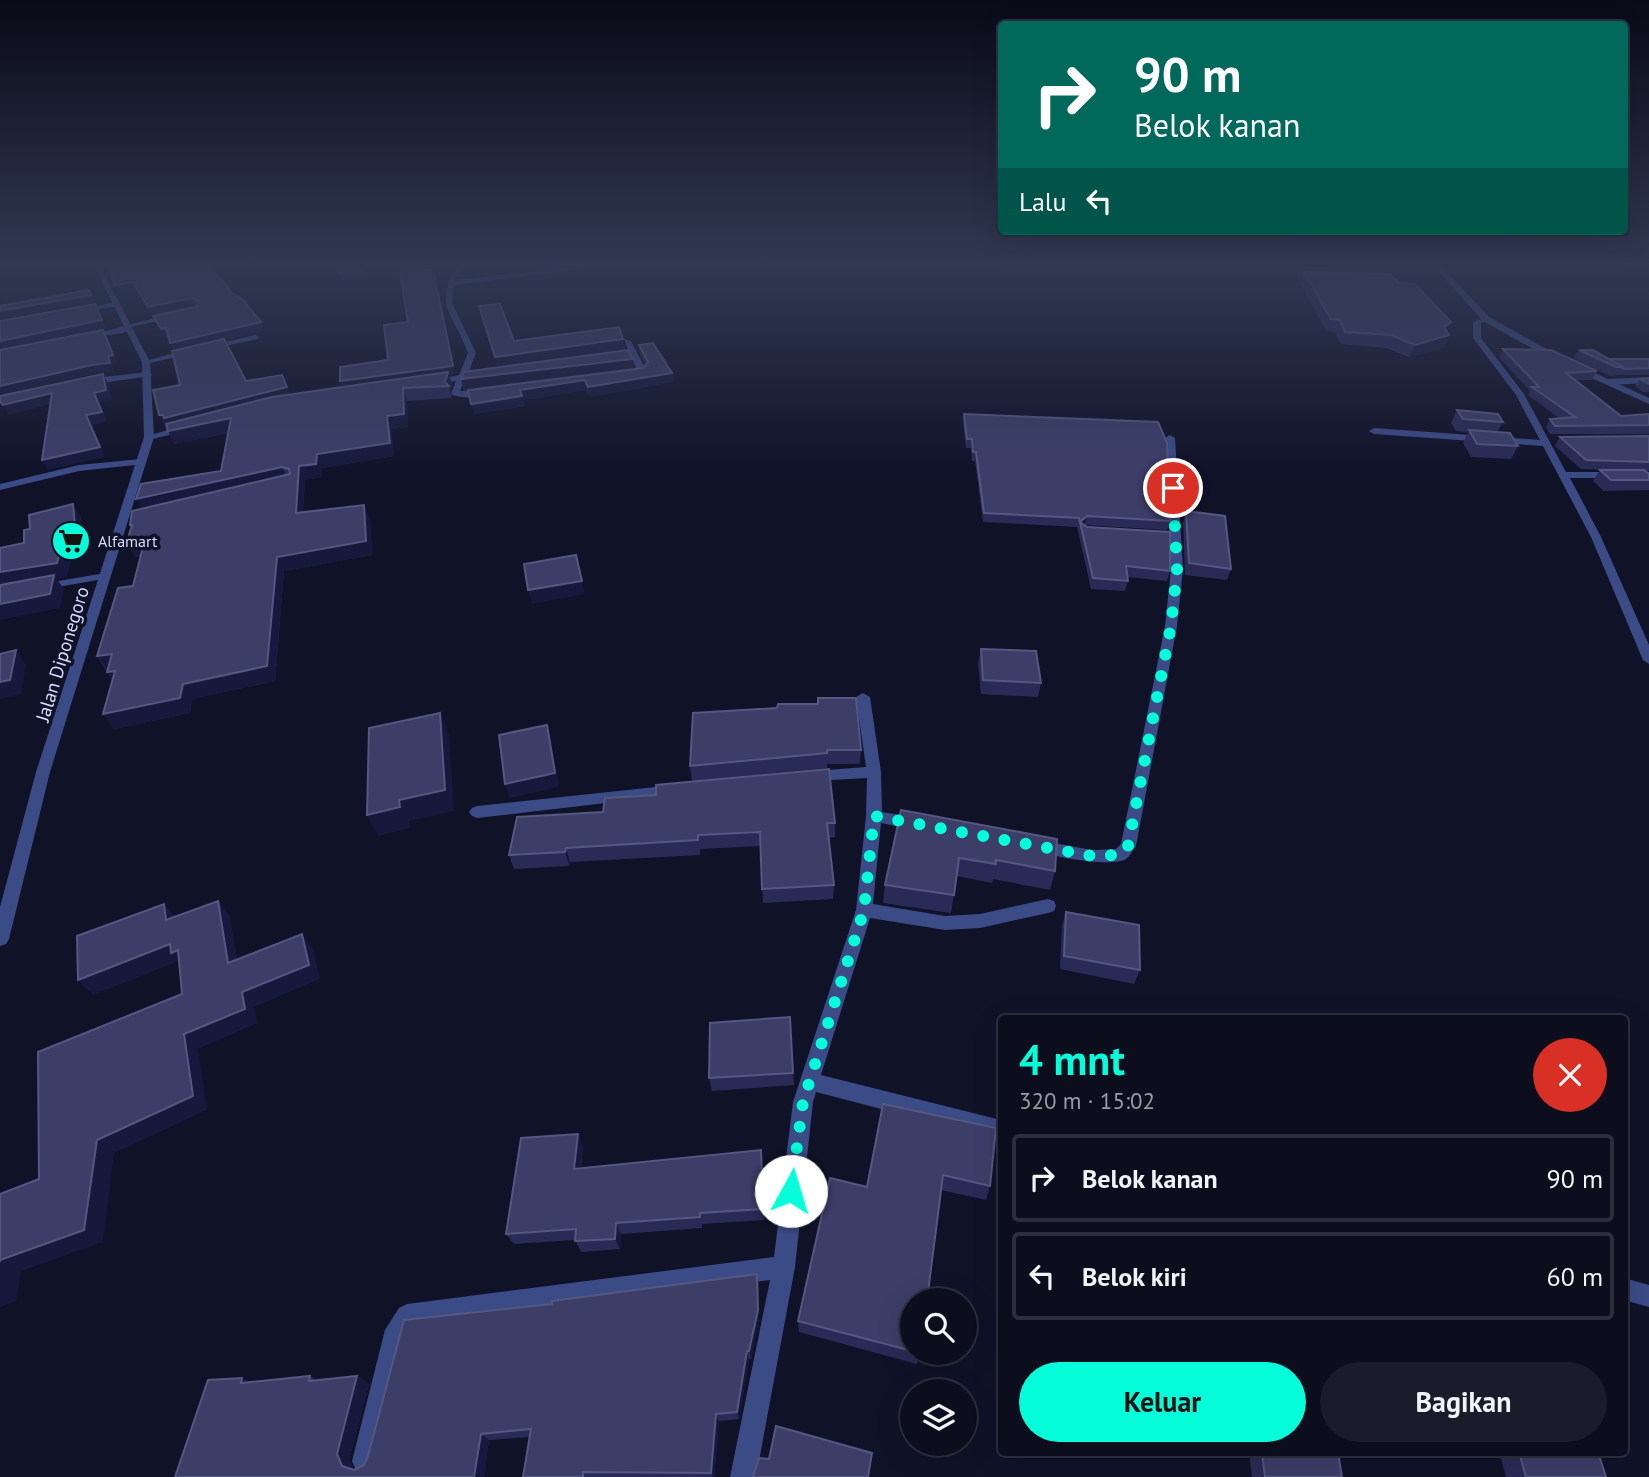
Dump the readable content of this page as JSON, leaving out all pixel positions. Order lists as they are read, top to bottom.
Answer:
{
  "streets": {
    "street": ["Jalan Diponegoro"]
  },
  "places": {
    "supermarket": ["Alfamart"]
  },
  "page": {
    "turn": ["90 m", "Belok kanan"],
    "then": "Lalu",
    "heading": ["4 mnt", "320 m · 15:02"],
    "list": [
      {
        "name": "Belok kanan",
        "value": "90 m"
      },
      {
        "name": "Belok kiri",
        "value": "60 m"
      }
    ],
    "buttons": ["Keluar", "Bagikan"]
  }
}
